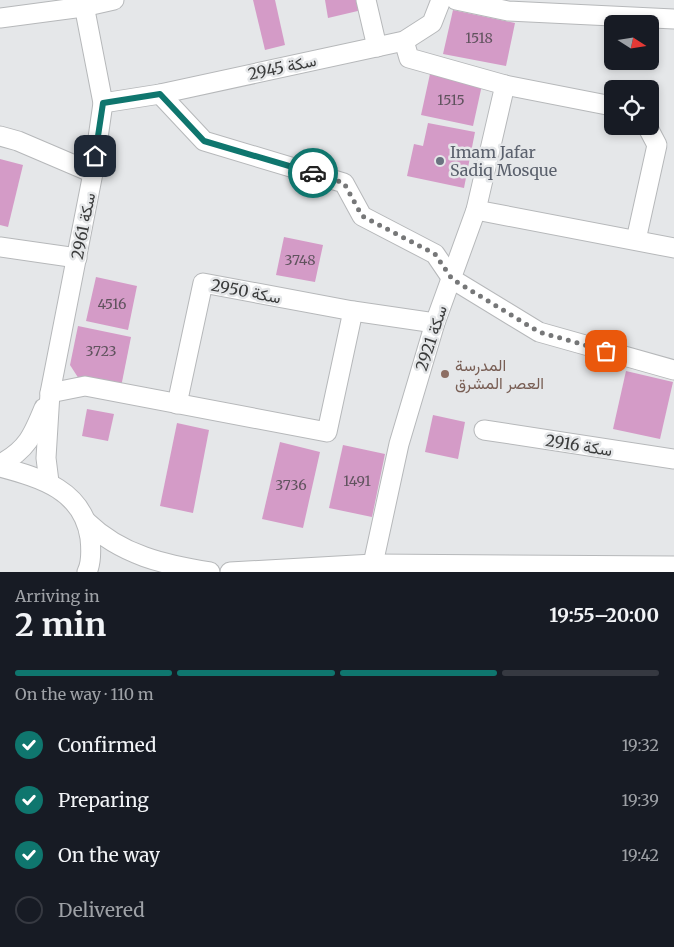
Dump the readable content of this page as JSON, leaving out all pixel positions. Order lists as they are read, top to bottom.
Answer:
{
  "streets": {
    "street": [
      "سكة 2945",
      "سكة 2961",
      "سكة 2950",
      "سكة 2921",
      "سكة 2916"
    ]
  },
  "crossings": [
    ["سكة 2945", "سكة 2961"],
    ["سكة 2950", "سكة 2921"]
  ],
  "places": ["Imam Jafar Sadiq Mosque", "المدرسة العصر المشرق"],
  "house_numbers": [
    "1518",
    "1515",
    "3748",
    "4516",
    "3723",
    "1491",
    "3736"
  ],
  "north": "right",
  "page": {
    "heading": ["2 min", "Arriving in", "19:55–20:00"],
    "bar": "On the way · 110 m",
    "list": [
      ["Confirmed", "19:32"],
      ["Preparing", "19:39"],
      ["On the way", "19:42"],
      "Delivered"
    ]
  }
}
